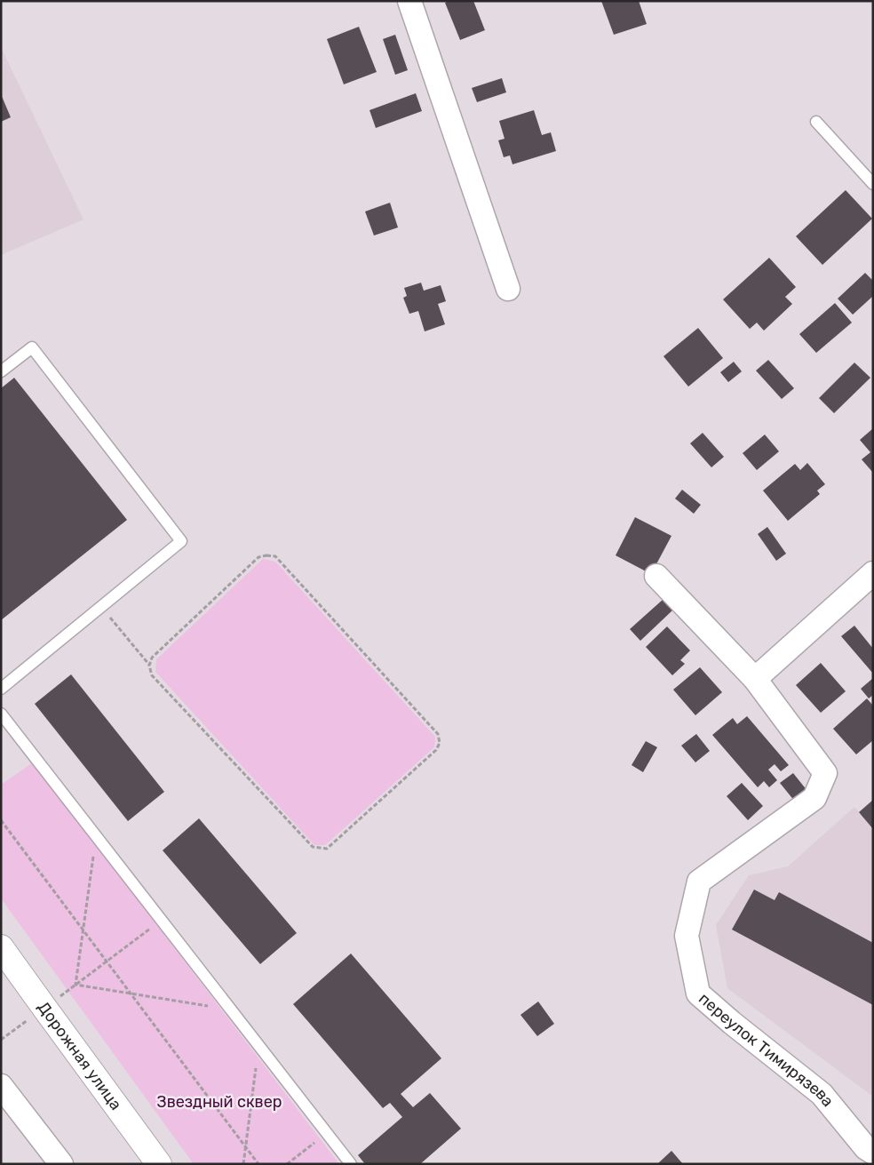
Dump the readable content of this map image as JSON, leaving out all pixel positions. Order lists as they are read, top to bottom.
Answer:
{
  "streets": {
    "main road": ["Дорожная улица"],
    "street": ["переулок Тимирязева"]
  },
  "parks": ["Звездный сквер"]
}
